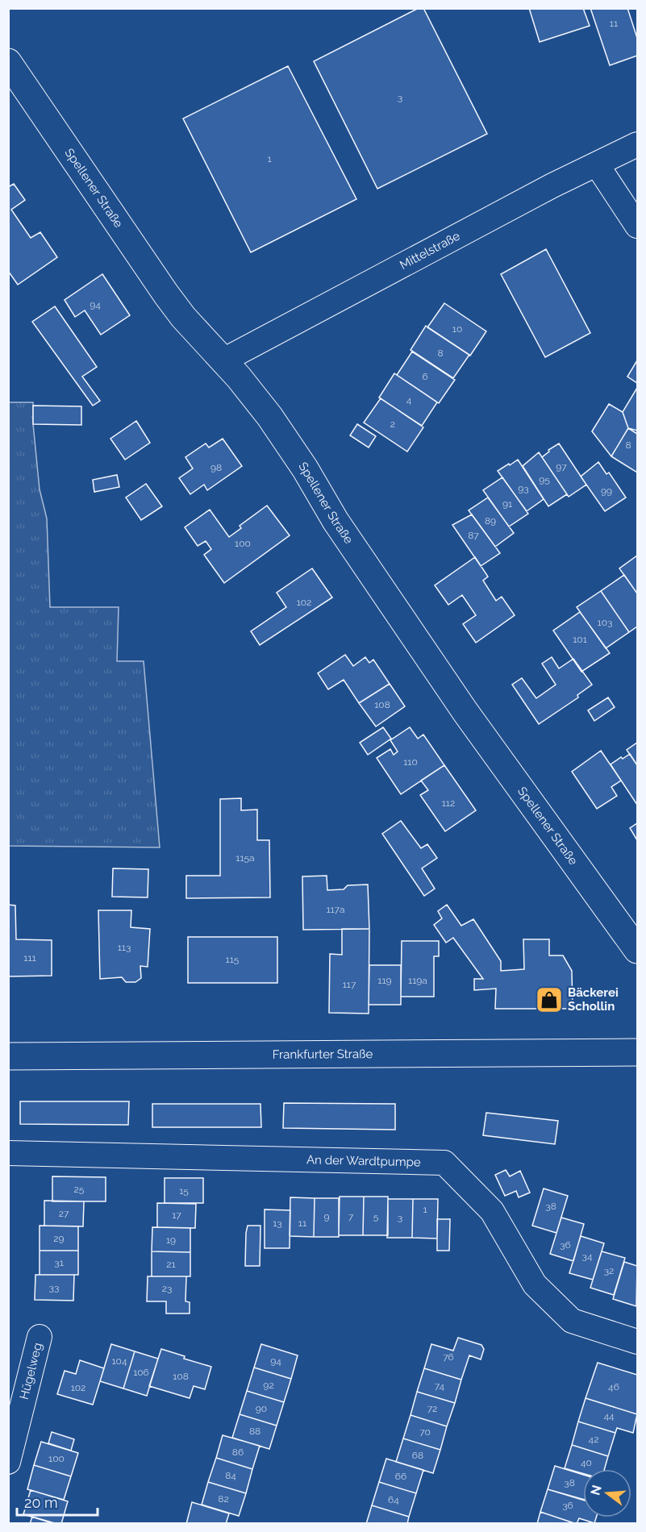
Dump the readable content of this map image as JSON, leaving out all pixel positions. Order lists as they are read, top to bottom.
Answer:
{
  "streets": {
    "street": [
      "Spellener Straße",
      "Mittelstraße",
      "Frankfurter Straße",
      "An der Wardtpumpe",
      "Hügelweg"
    ]
  },
  "crossings": [
    ["Spellener Straße", "Mittelstraße"]
  ],
  "places": {
    "shop": ["Bäckerei Schollin"]
  },
  "house_numbers": [
    "11",
    "3",
    "1",
    "94",
    "10",
    "8",
    "6",
    "4",
    "2",
    "8",
    "97",
    "98",
    "95",
    "93",
    "99",
    "91",
    "89",
    "87",
    "100",
    "102",
    "103",
    "101",
    "108",
    "110",
    "112",
    "115a",
    "117a",
    "113",
    "111",
    "115",
    "119",
    "119a",
    "117",
    "25",
    "15",
    "38",
    "1",
    "27",
    "17",
    "9",
    "7",
    "5",
    "3",
    "13",
    "11",
    "29",
    "19",
    "36",
    "34",
    "31",
    "21",
    "32",
    "33",
    "23",
    "76",
    "104",
    "94",
    "106",
    "108",
    "92",
    "74",
    "46",
    "102",
    "90",
    "72",
    "44",
    "88",
    "70",
    "42",
    "86",
    "68",
    "100",
    "40",
    "84",
    "66",
    "38",
    "82",
    "64",
    "36"
  ],
  "scale_bar": "20 m",
  "north": "left"
}
